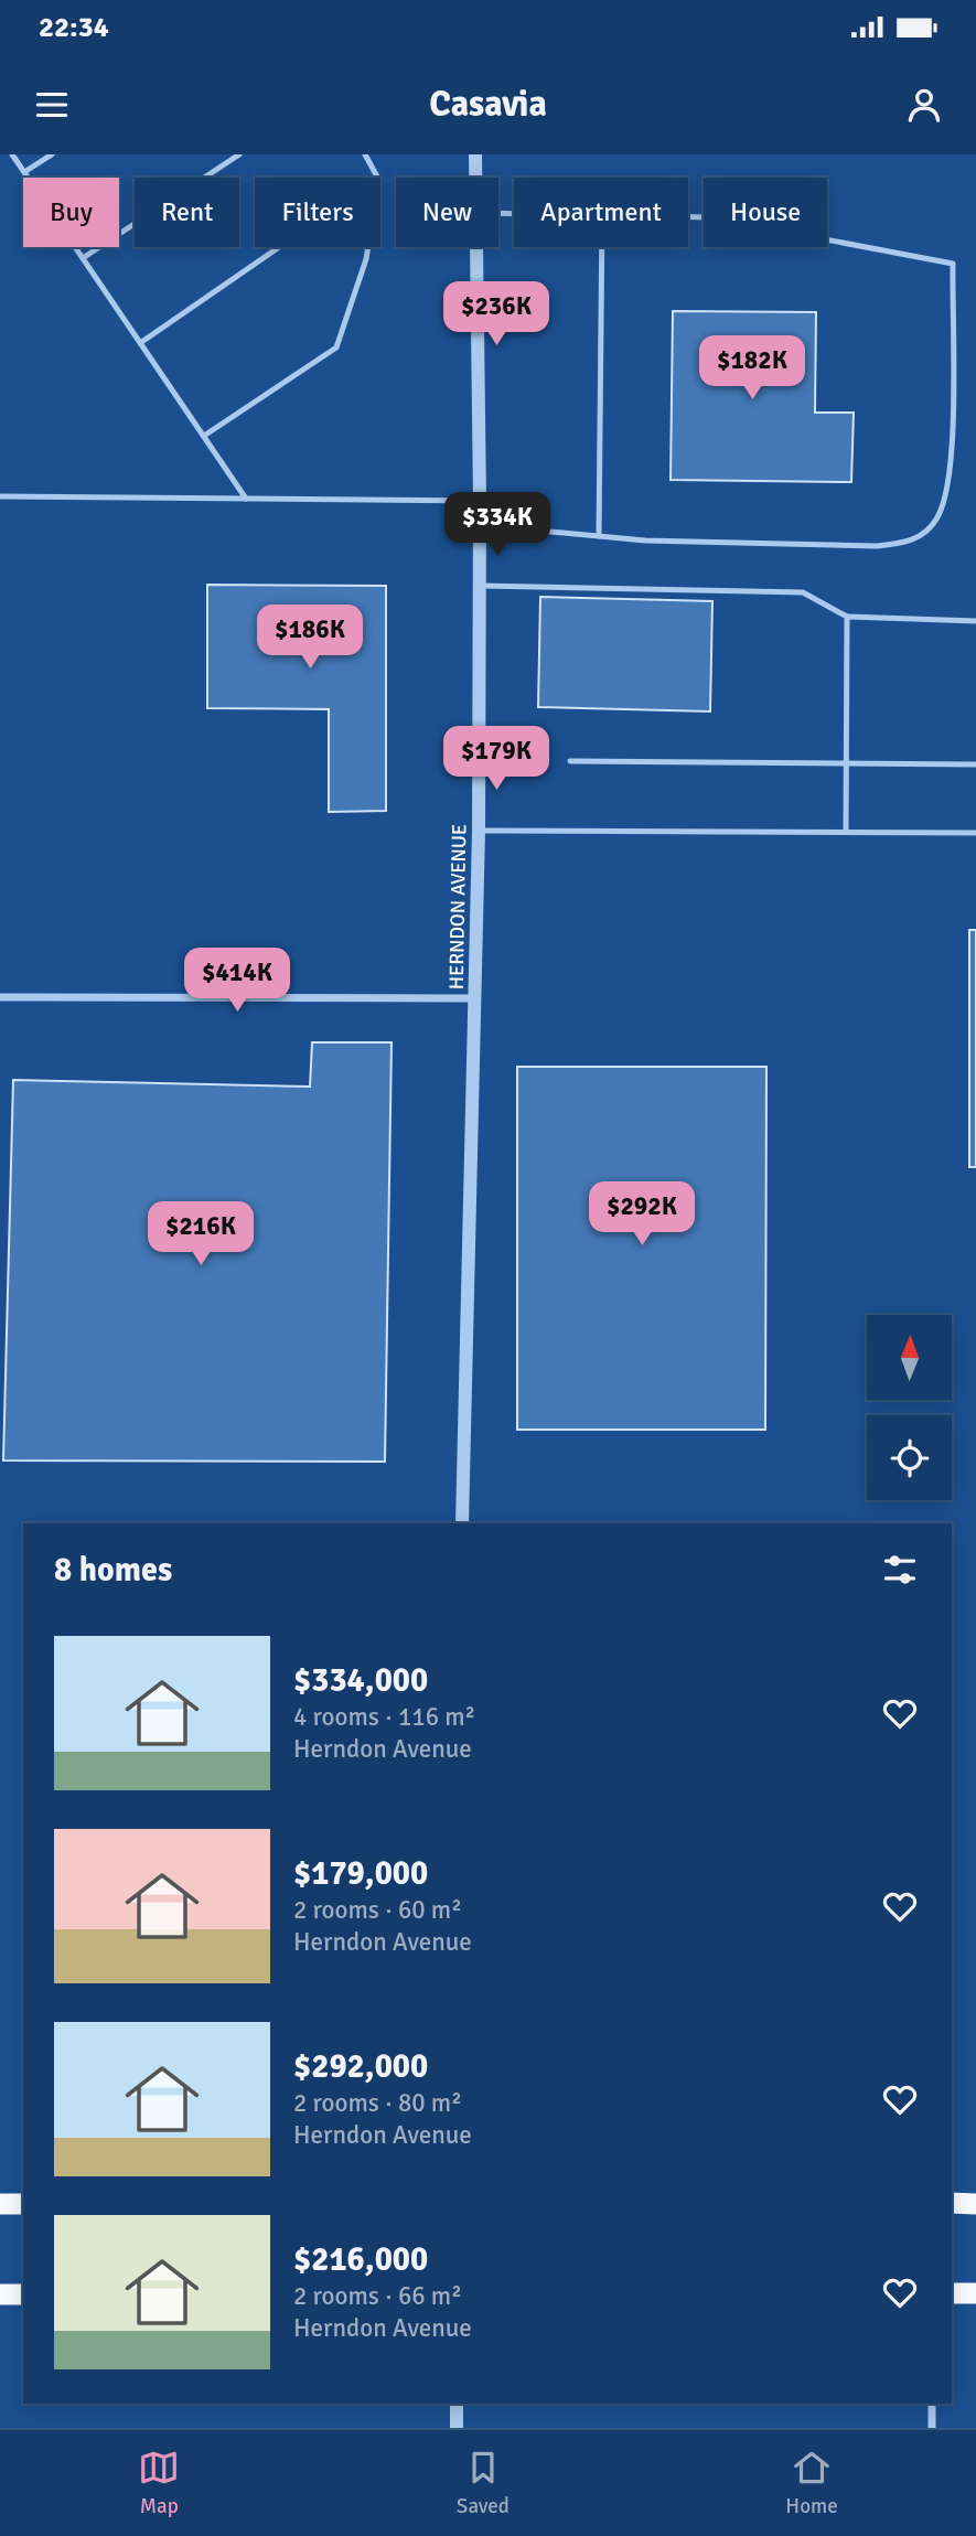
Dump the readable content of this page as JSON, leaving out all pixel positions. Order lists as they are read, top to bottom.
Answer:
{
  "streets": {
    "street": ["HERNDON AVENUE"]
  },
  "north": "top",
  "page": {
    "status": "22:34",
    "header": "Casavia",
    "chip": [
      "Buy",
      "Rent",
      "Filters",
      "New",
      "Apartment",
      "House"
    ],
    "price": [
      "$236K",
      "$182K",
      "$334K",
      "$186K",
      "$179K",
      "$414K",
      "$292K",
      "$216K"
    ],
    "heading": "8 homes",
    "list": [
      {
        "name": "$334,000",
        "note": "4 rooms · 116 m² · Herndon Avenue"
      },
      {
        "name": "$179,000",
        "note": "2 rooms · 60 m² · Herndon Avenue"
      },
      {
        "name": "$292,000",
        "note": "2 rooms · 80 m² · Herndon Avenue"
      },
      {
        "name": "$216,000",
        "note": "2 rooms · 66 m² · Herndon Avenue"
      }
    ],
    "tabs": ["Map", "Saved", "Home"]
  }
}
